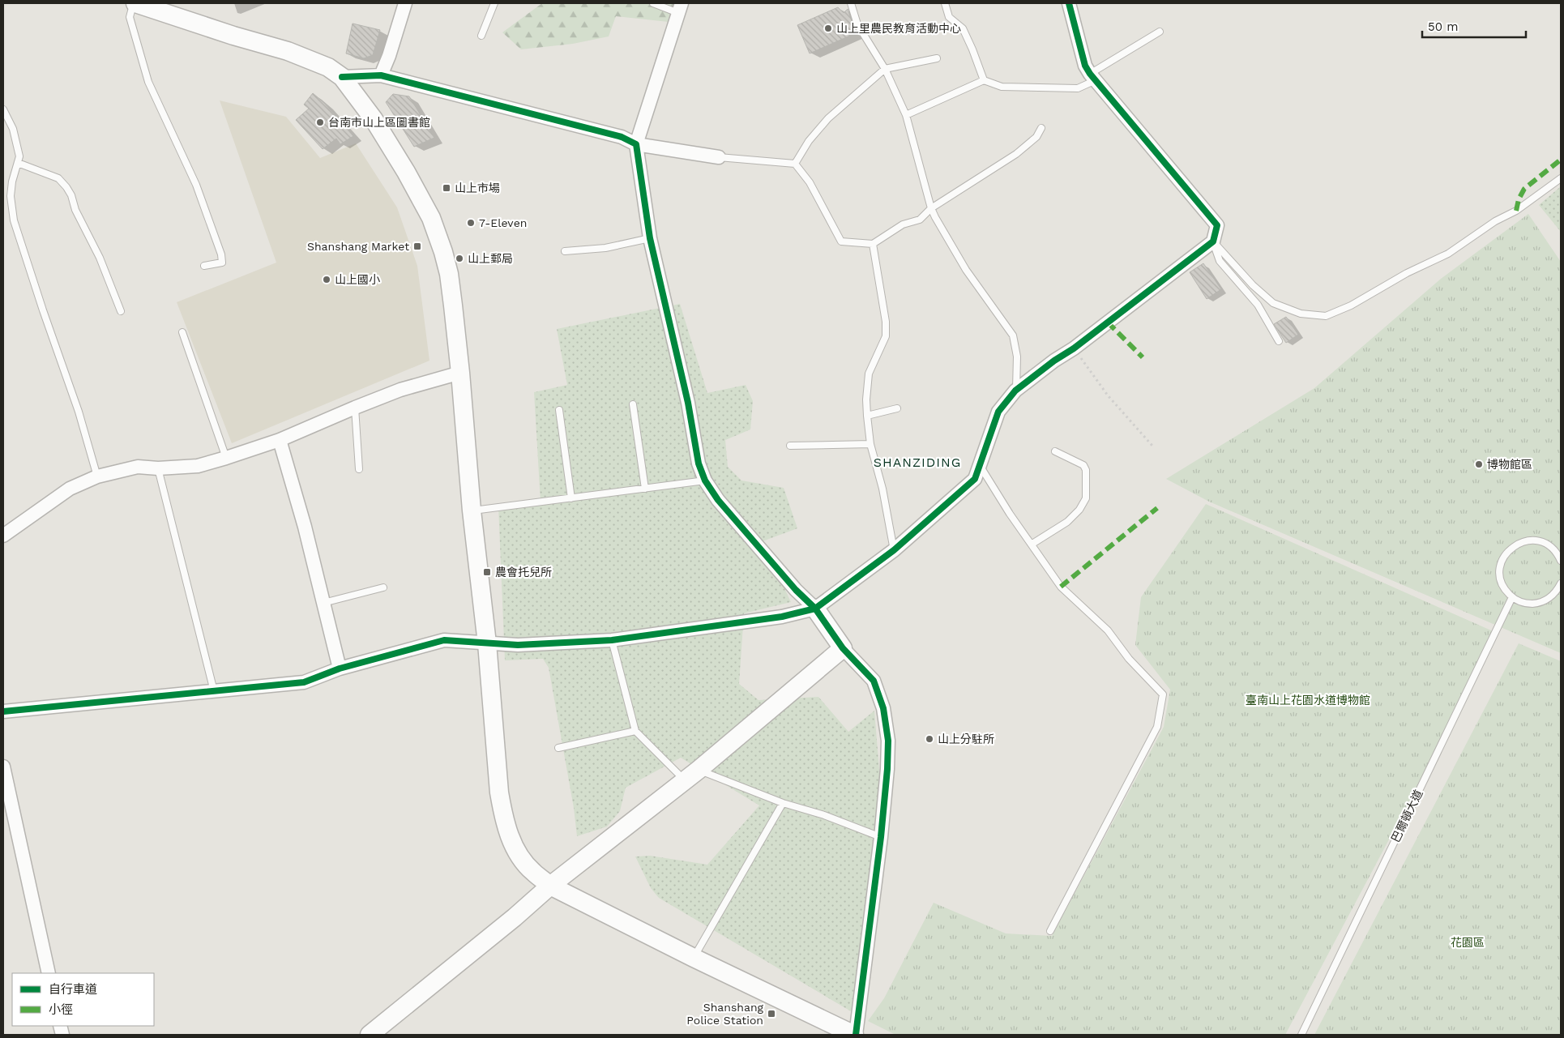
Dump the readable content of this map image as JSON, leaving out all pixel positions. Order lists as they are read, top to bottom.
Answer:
{
  "streets": {
    "lane": ["巴爾頓大道"]
  },
  "districts": ["SHANZIDING"],
  "parks": ["臺南山上花園水道博物館", "花園區"],
  "places": {
    "other": [
      "山上里農民教育活動中心",
      "台南市山上區圖書館",
      "7-Eleven",
      "山上郵局",
      "山上國小",
      "博物館區",
      "山上分駐所"
    ],
    "transit": [
      "山上市場",
      "Shanshang Market",
      "農會托兒所",
      "Shanshang Police Station"
    ]
  },
  "legend": ["自行車道", "小徑"],
  "scale_bar": "50 m"
}
